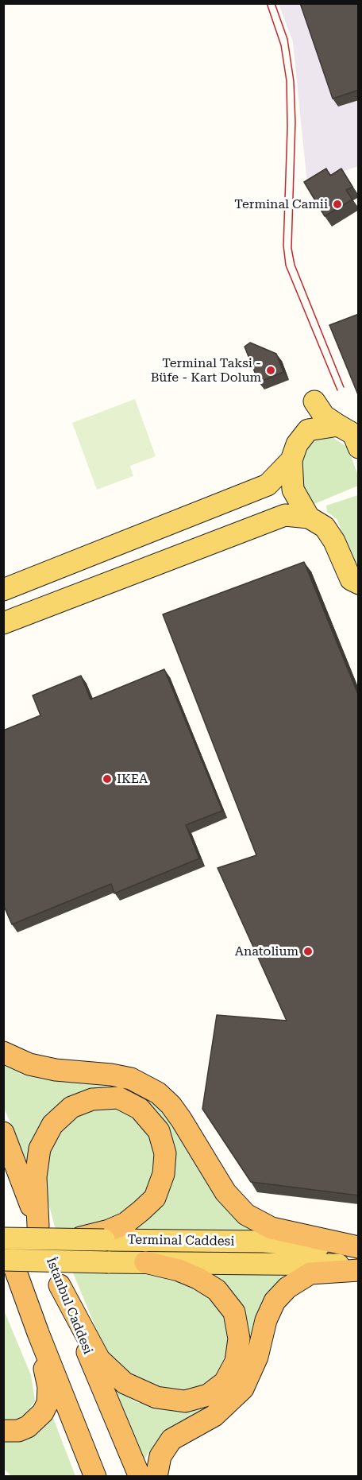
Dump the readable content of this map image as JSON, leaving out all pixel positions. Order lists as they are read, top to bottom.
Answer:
{
  "streets": {
    "highway": ["İstanbul Caddesi"],
    "main road": ["Terminal Caddesi"]
  },
  "places": [
    "Terminal Camii",
    "Terminal Taksi - Büfe - Kart Dolum",
    "IKEA",
    "Anatolium"
  ]
}
